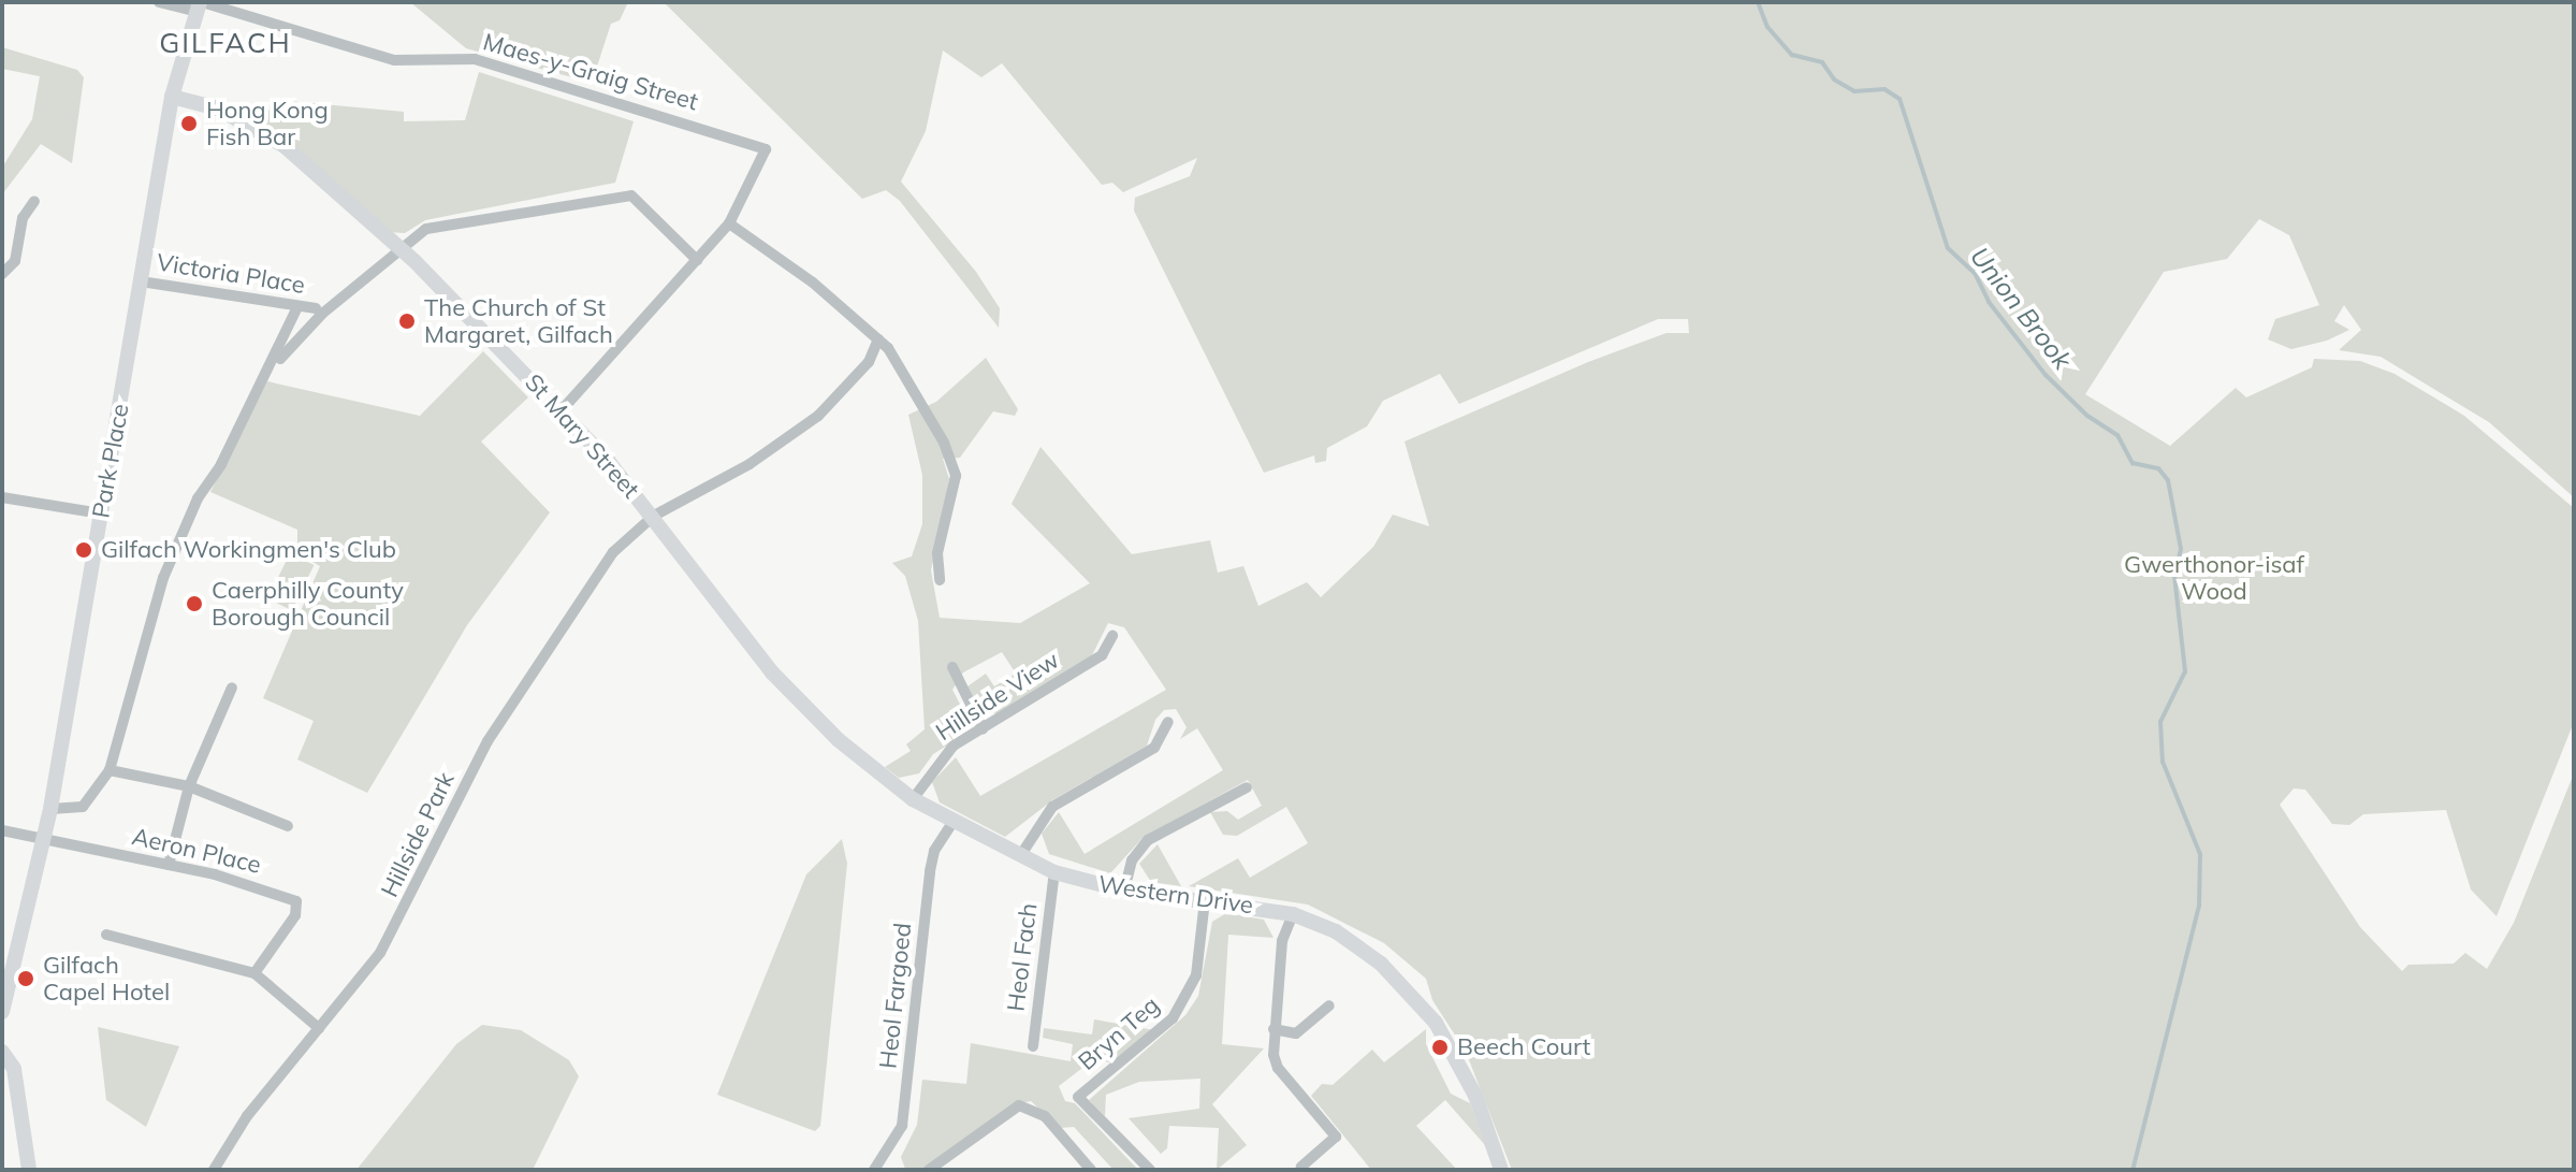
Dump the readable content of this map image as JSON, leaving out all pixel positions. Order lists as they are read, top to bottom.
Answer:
{
  "streets": {
    "street": [
      "Maes-y-Graig Street",
      "Victoria Place",
      "St Mary Street",
      "Park Place",
      "Hillside View",
      "Hillside Park",
      "Aeron Place",
      "Western Drive",
      "Heol Fach",
      "Heol Fargoed",
      "Bryn Teg"
    ]
  },
  "crossings": [
    ["Maes-y-Graig Street", "Park Place"],
    ["Victoria Place", "Park Place"],
    ["St Mary Street", "Park Place"],
    ["St Mary Street", "Hillside Park"],
    ["St Mary Street", "Western Drive"],
    ["Park Place", "Aeron Place"],
    ["Hillside View", "Western Drive"],
    ["Hillside Park", "Western Drive"],
    ["Western Drive", "Heol Fach"],
    ["Western Drive", "Heol Fargoed"],
    ["Western Drive", "Bryn Teg"]
  ],
  "districts": ["GILFACH"],
  "water": ["Union Brook"],
  "parks": ["Gwerthonor-isaf Wood"],
  "places": [
    "Hong Kong Fish Bar",
    "The Church of St Margaret, Gilfach",
    "Gilfach Workingmen's Club",
    "Caerphilly County Borough Council",
    "Gilfach Capel Hotel",
    "Beech Court"
  ]
}
